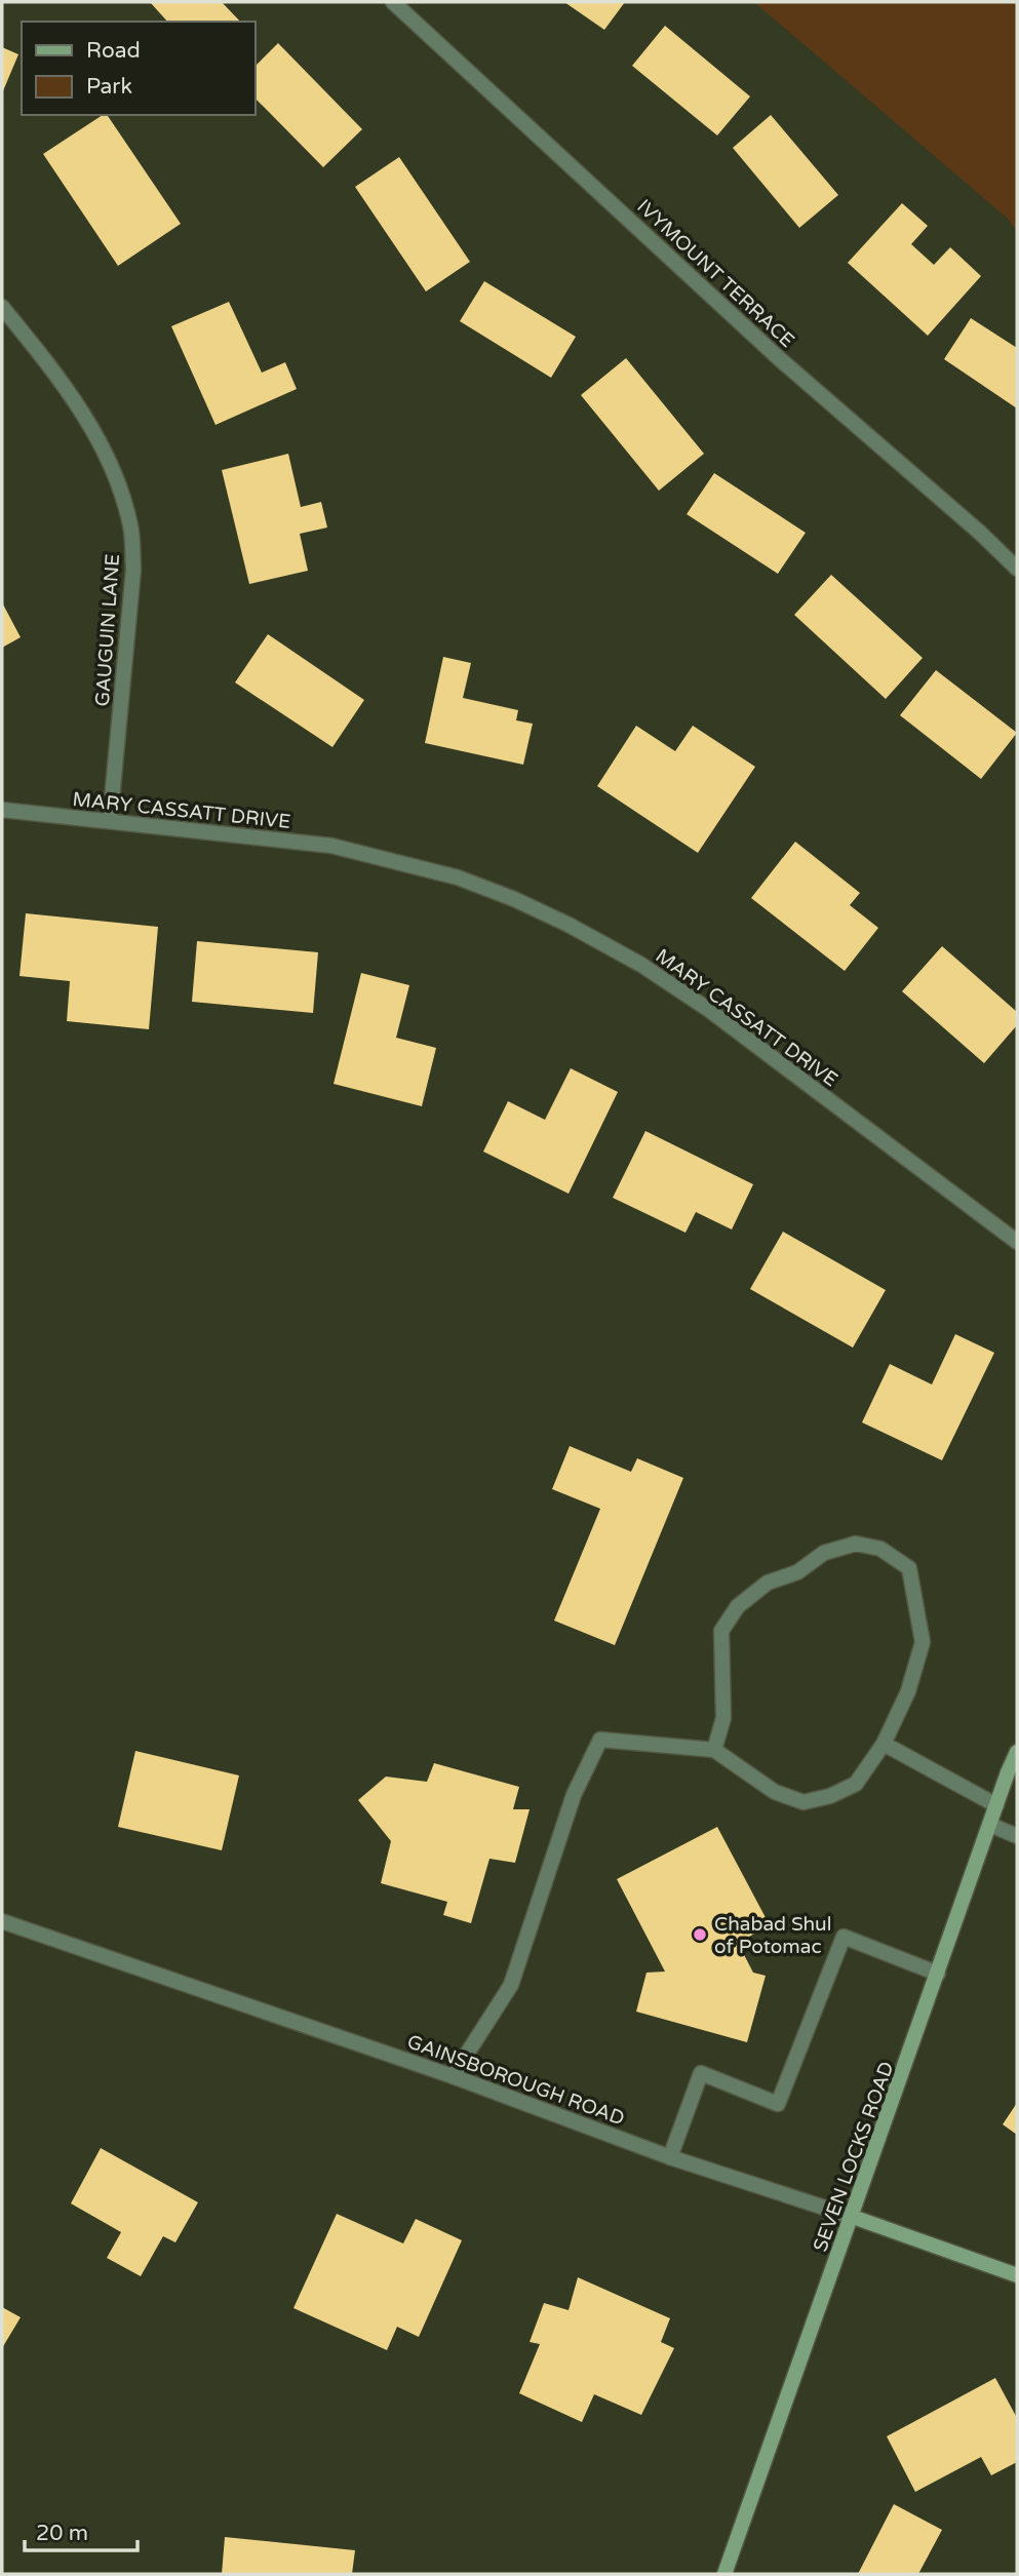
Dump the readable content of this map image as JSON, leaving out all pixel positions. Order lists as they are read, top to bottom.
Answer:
{
  "streets": {
    "main road": ["GAINSBOROUGH ROAD", "SEVEN LOCKS ROAD"],
    "street": ["IVYMOUNT TERRACE", "GAUGUIN LANE", "MARY CASSATT DRIVE"]
  },
  "crossings": [
    ["GAUGUIN LANE", "MARY CASSATT DRIVE"],
    ["GAINSBOROUGH ROAD", "SEVEN LOCKS ROAD"]
  ],
  "places": ["Chabad Shul of Potomac"],
  "legend": ["Road", "Park"],
  "scale_bar": "20 m"
}
